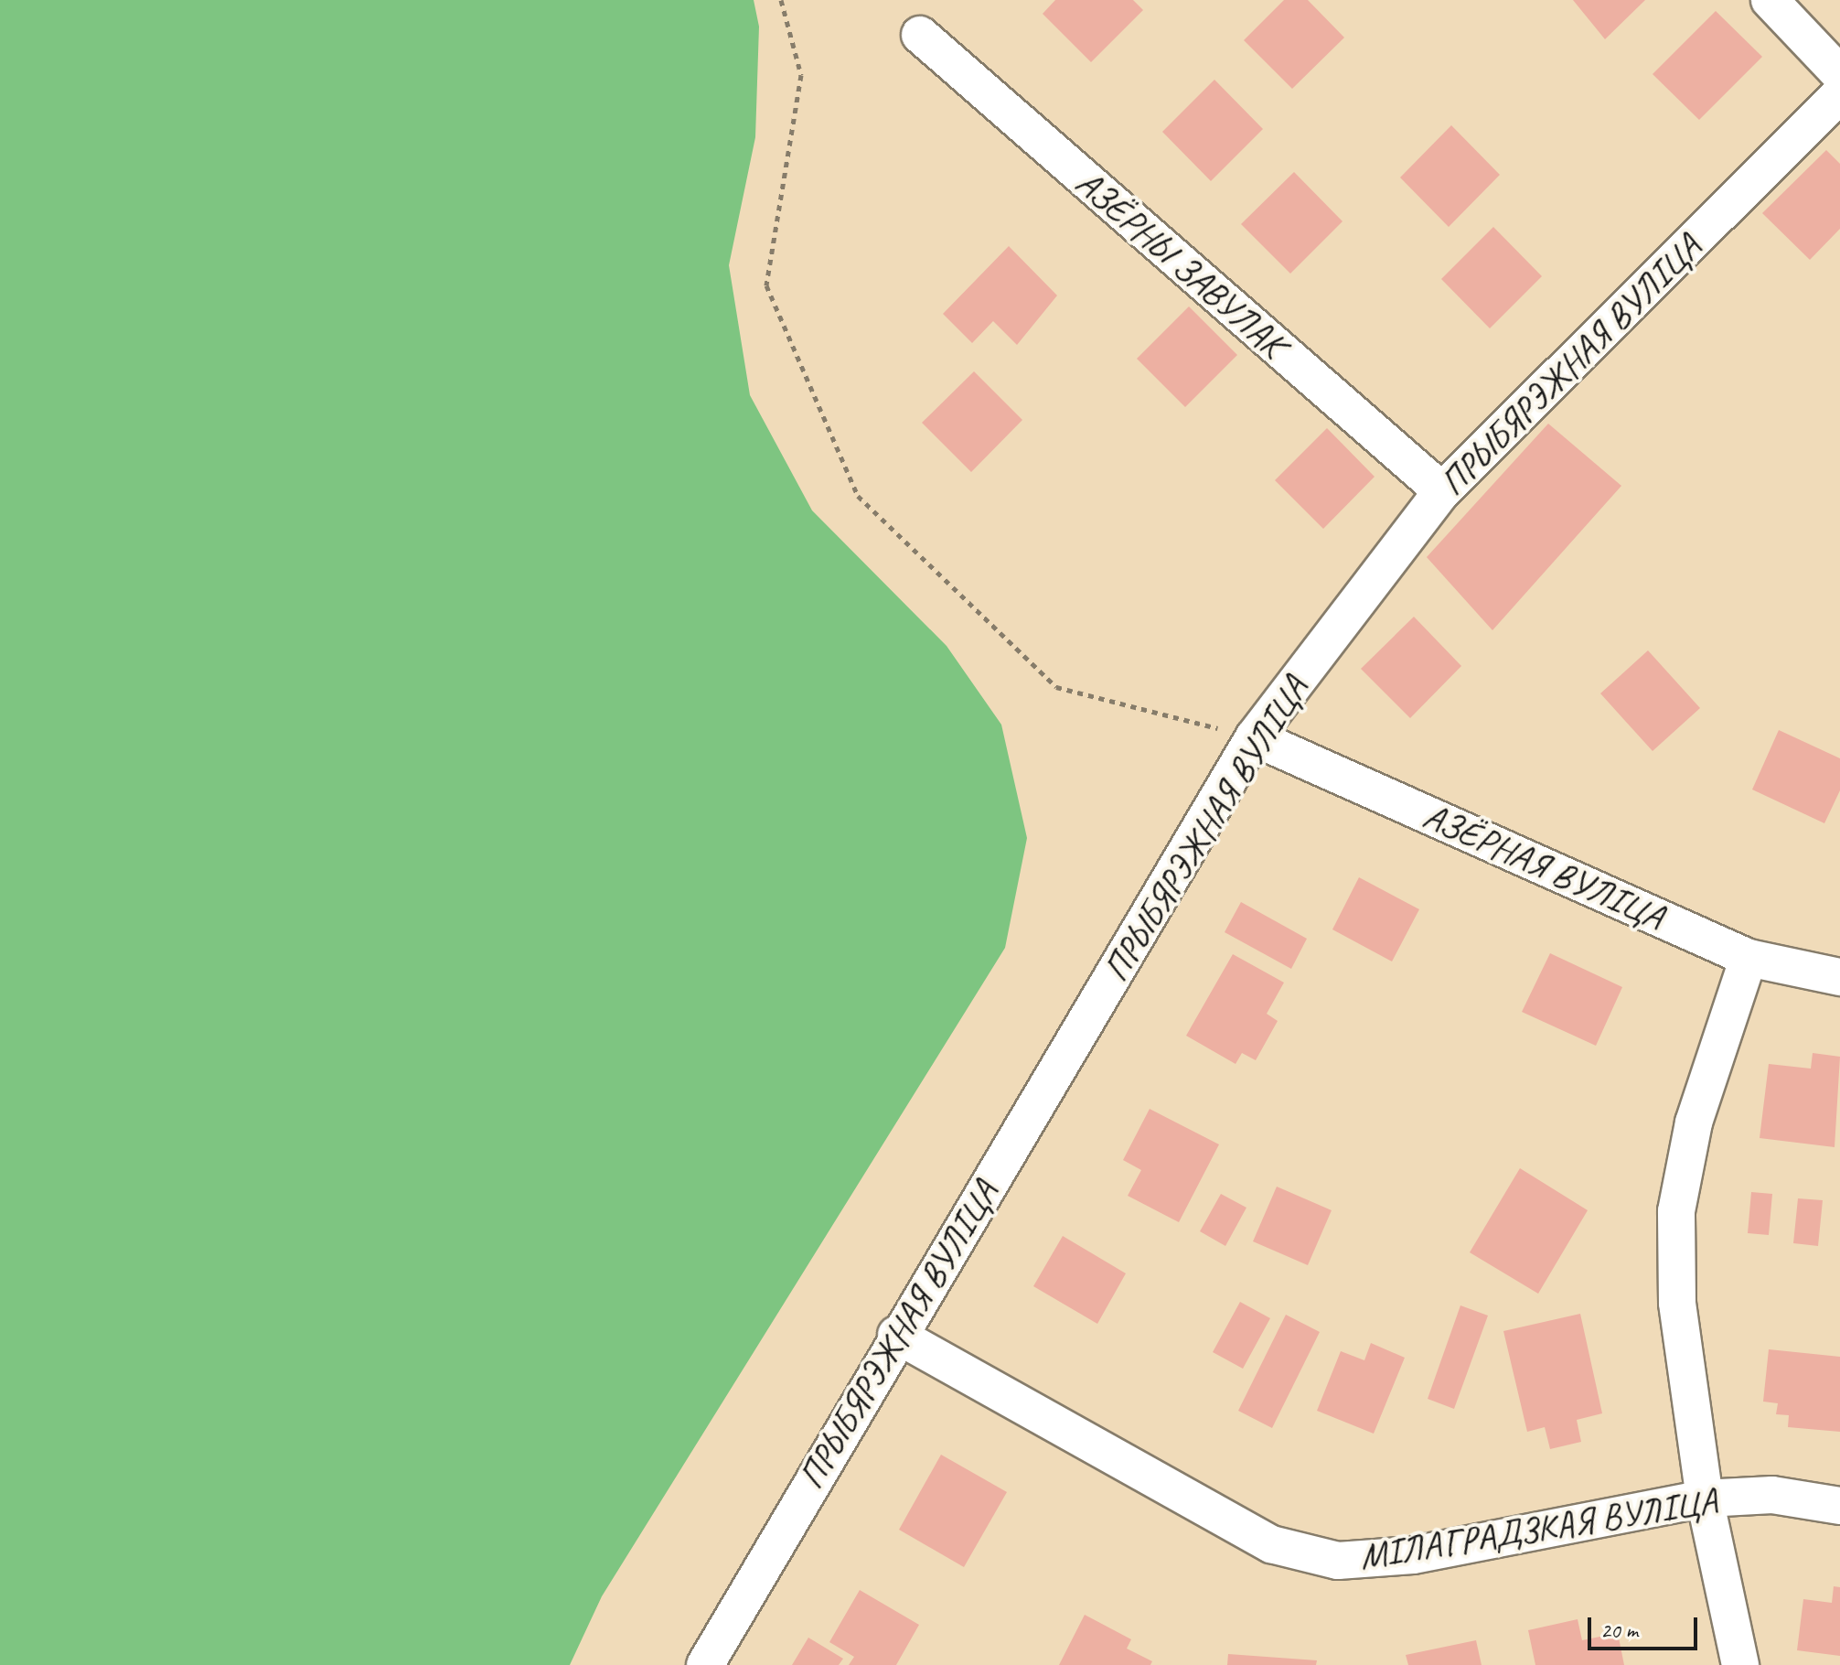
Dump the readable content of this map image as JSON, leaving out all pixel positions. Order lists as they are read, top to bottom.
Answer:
{
  "streets": {
    "street": [
      "АЗЁРНЫ ЗАВУЛАК",
      "ПРЫБЯРЭЖНАЯ ВУЛІЦА",
      "АЗЁРНАЯ ВУЛІЦА",
      "МІЛАГРАДЗКАЯ ВУЛІЦА"
    ]
  },
  "crossings": [
    ["АЗЁРНЫ ЗАВУЛАК", "ПРЫБЯРЭЖНАЯ ВУЛІЦА"],
    ["ПРЫБЯРЭЖНАЯ ВУЛІЦА", "АЗЁРНАЯ ВУЛІЦА"],
    ["ПРЫБЯРЭЖНАЯ ВУЛІЦА", "МІЛАГРАДЗКАЯ ВУЛІЦА"]
  ],
  "scale_bar": "20 m"
}
